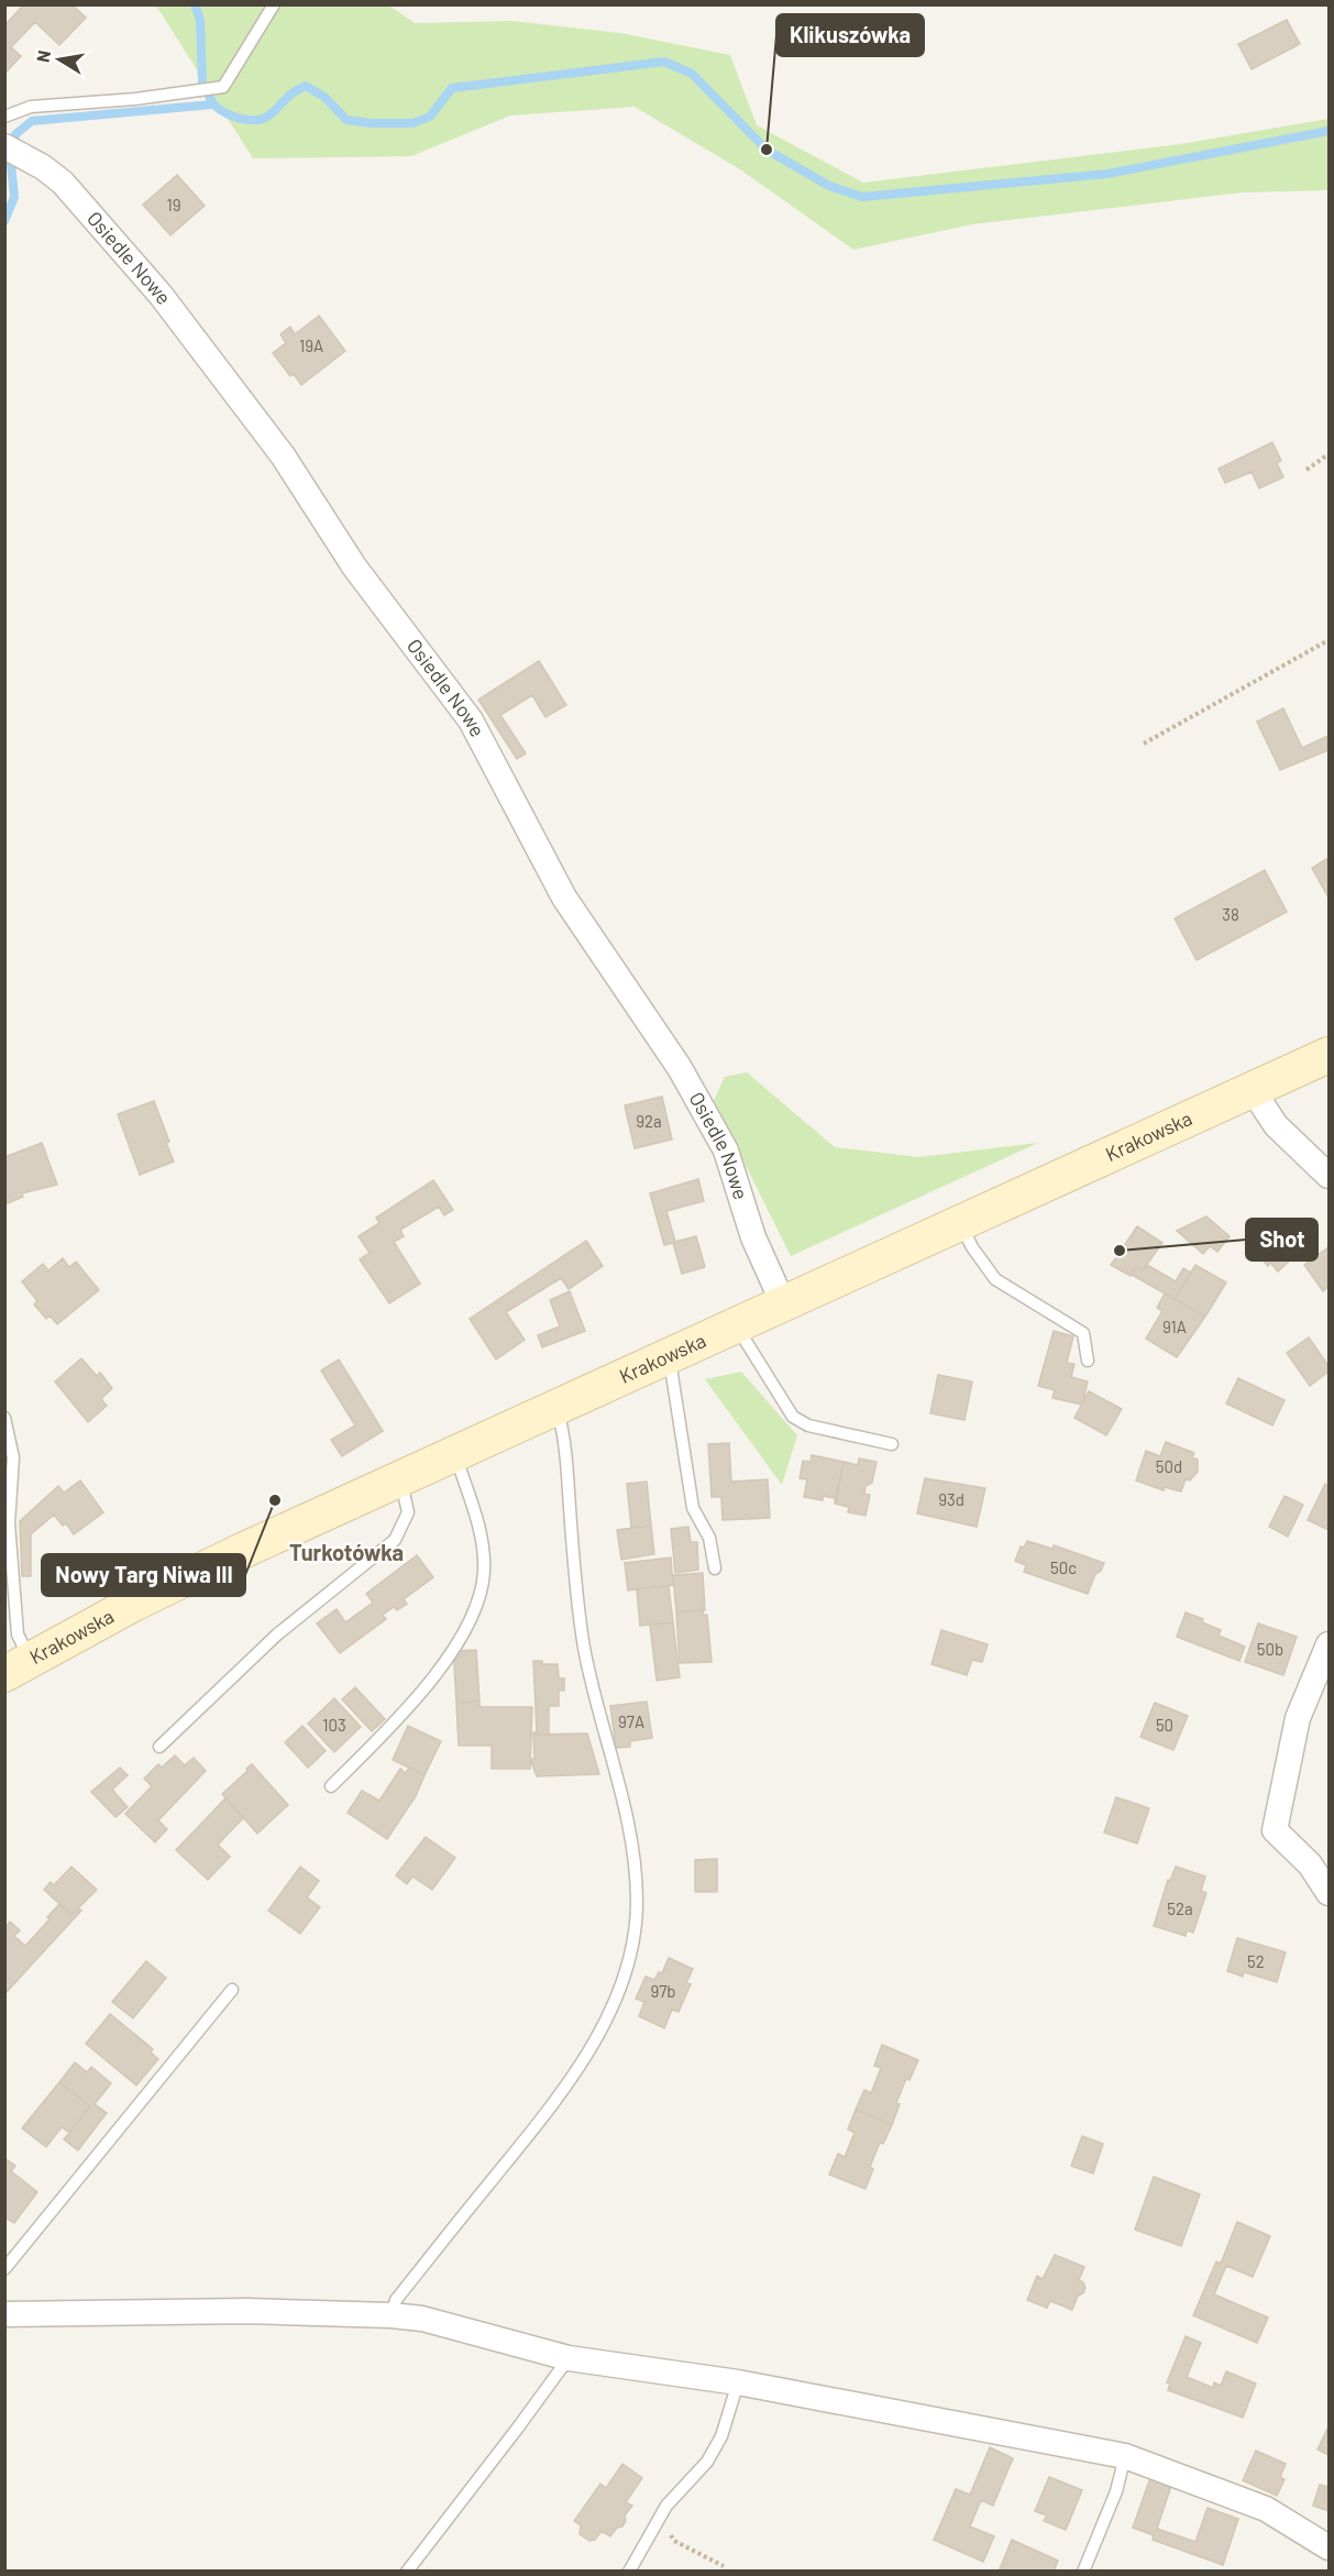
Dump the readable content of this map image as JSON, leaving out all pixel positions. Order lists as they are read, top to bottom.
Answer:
{
  "streets": {
    "main road": ["Krakowska"],
    "street": ["Osiedle Nowe"]
  },
  "crossings": [
    ["Osiedle Nowe", "Krakowska"]
  ],
  "districts": ["Turkotówka"],
  "places": ["Klikuszówka", "Shot", "Nowy Targ Niwa III"],
  "house_numbers": [
    "19",
    "19A",
    "38",
    "92a",
    "91A",
    "50d",
    "93d",
    "50c",
    "50b",
    "97A",
    "103",
    "50",
    "52a",
    "52",
    "97b"
  ],
  "north": "left"
}
